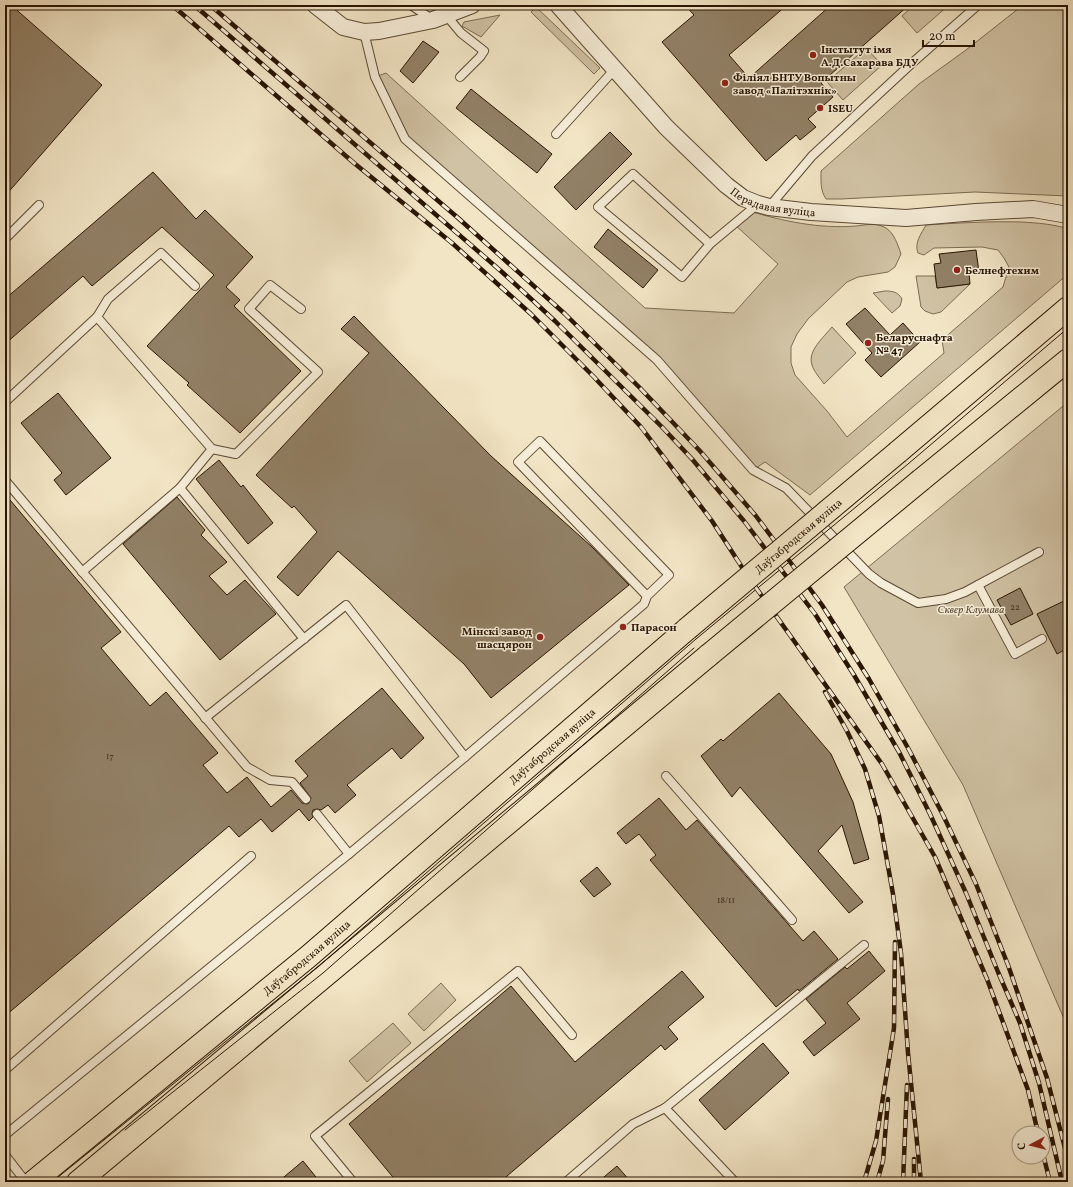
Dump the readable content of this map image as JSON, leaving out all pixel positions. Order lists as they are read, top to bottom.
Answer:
{
  "streets": {
    "main road": ["Даўгабродская вуліца"],
    "street": ["Перадавая вуліца"]
  },
  "parks": ["Сквер Клумава"],
  "places": [
    "Інстытут імя А.Д.Сахарава БДУ",
    "Філіял БНТУ Вопытны завод «Палітэхнік»",
    "ISEU",
    "Белнефтехим",
    "Беларуснафта № 47",
    "Парасон",
    "Мінскі завод шасцярон"
  ],
  "house_numbers": ["22", "17", "18/11"],
  "scale_bar": "20 m",
  "north": "left"
}
